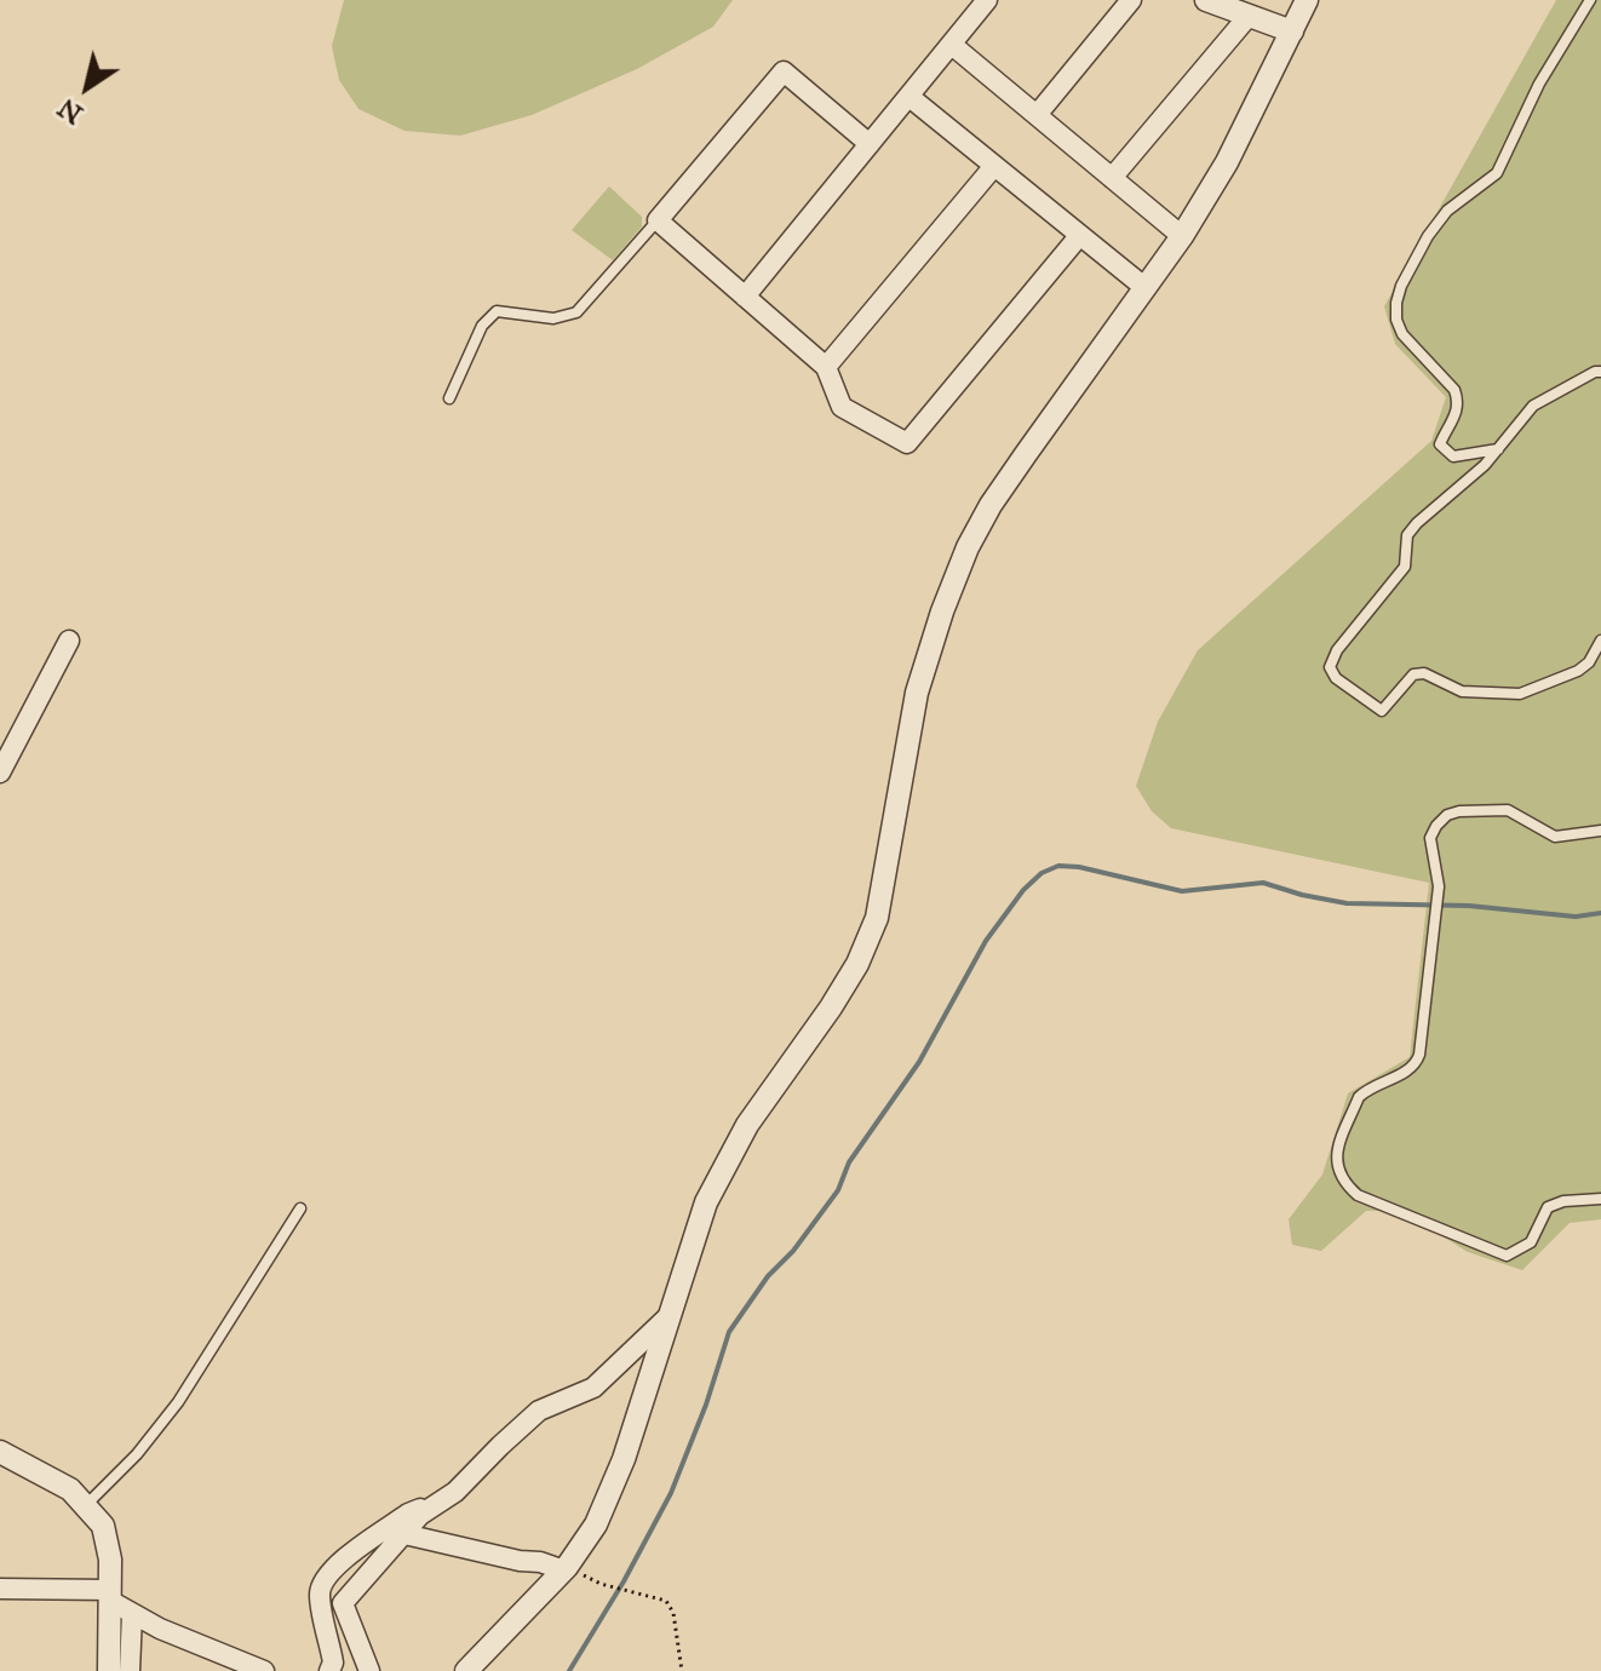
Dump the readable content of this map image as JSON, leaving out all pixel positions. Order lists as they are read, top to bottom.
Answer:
{
  "north": "bottom left"
}
